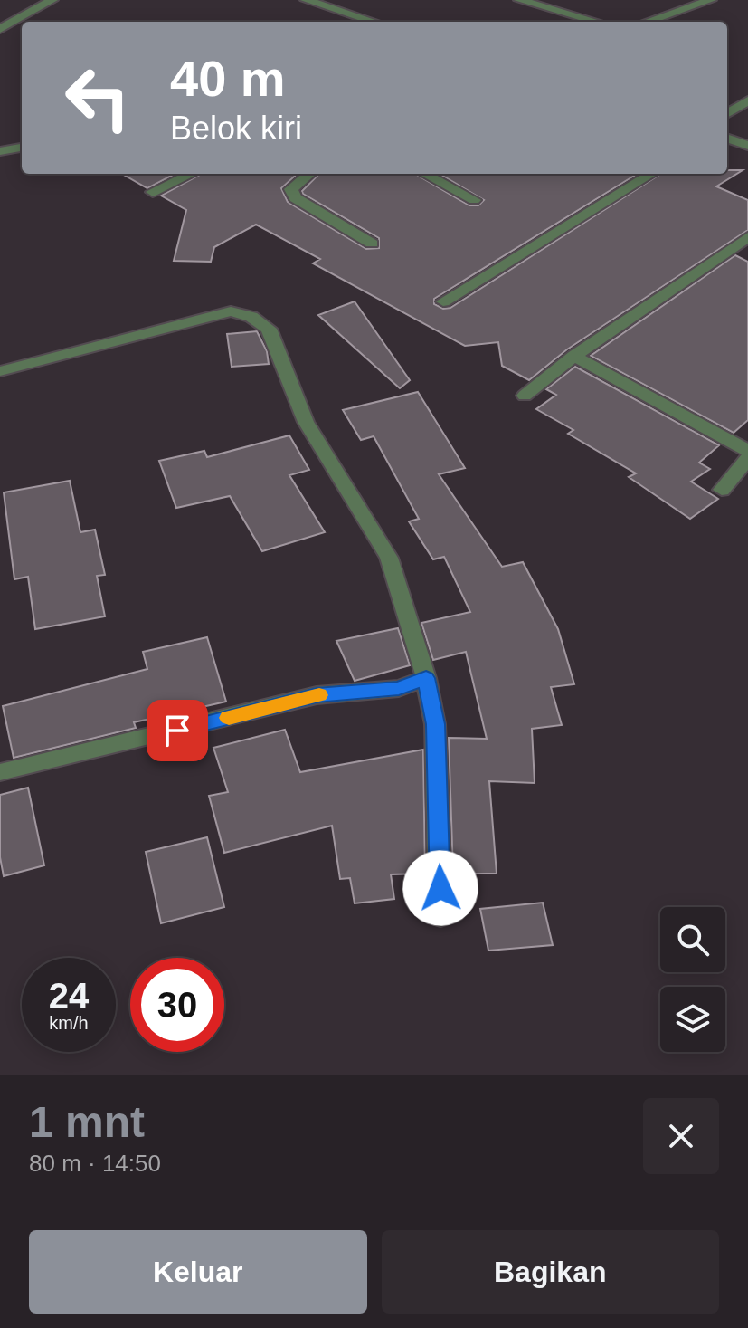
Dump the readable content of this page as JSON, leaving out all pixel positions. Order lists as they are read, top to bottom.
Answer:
{
  "page": {
    "turn": ["40 m", "Belok kiri"],
    "speed": "24 km/h",
    "limit": "30",
    "heading": ["1 mnt", "80 m · 14:50"],
    "buttons": ["Keluar", "Bagikan"]
  }
}
